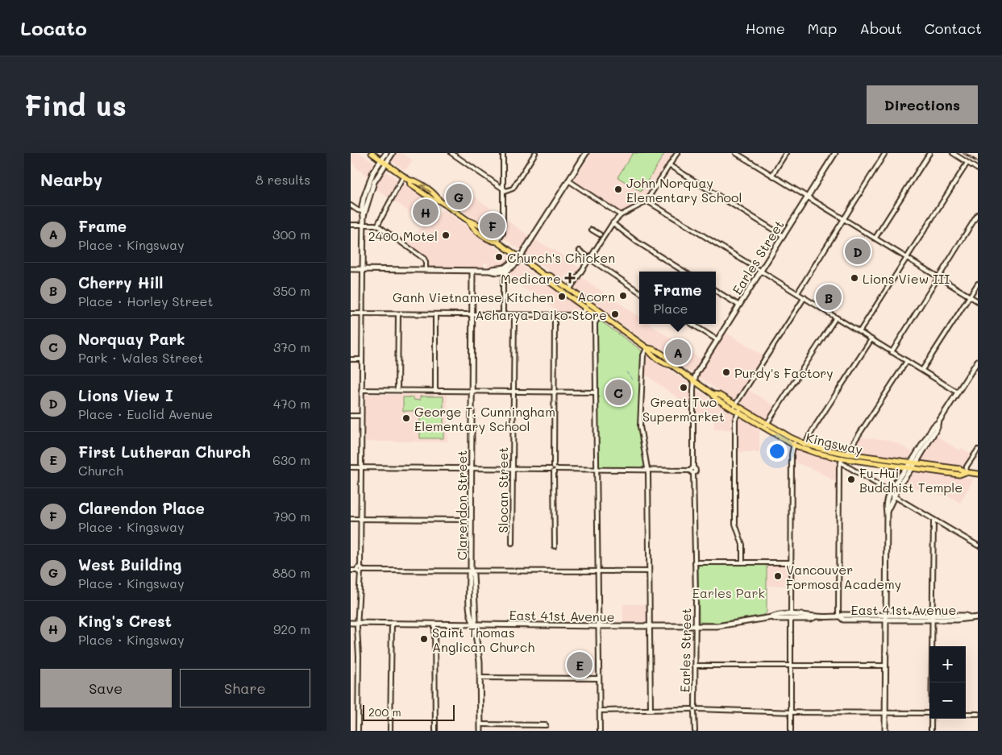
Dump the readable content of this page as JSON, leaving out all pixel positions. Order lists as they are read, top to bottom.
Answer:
{
  "streets": {
    "main road": ["Kingsway"],
    "street": [
      "Earles Street",
      "Slocan Street",
      "Clarendon Street",
      "East 41st Avenue"
    ]
  },
  "crossings": [
    ["Earles Street", "Kingsway"],
    ["Earles Street", "East 41st Avenue"],
    ["Clarendon Street", "East 41st Avenue"]
  ],
  "parks": ["Earles Park"],
  "places": {
    "other": [
      "John Norquay Elementary School",
      "2400 Motel",
      "Church's Chicken",
      "Lions View III",
      "Acorn",
      "Ganh Vietnamese Kitchen",
      "Acharya Daiko Store",
      "Purdy's Factory",
      "Great Two Supermarket",
      "George T. Cunningham Elementary School",
      "Fu-Hui Buddhist Temple",
      "Vancouver Formosa Academy",
      "Saint Thomas Anglican Church"
    ],
    "health": ["Medicare"]
  },
  "scale_bar": "200 m",
  "page": {
    "header": "Locato",
    "nav": [
      "Home",
      "Map",
      "About",
      "Contact"
    ],
    "buttons": [
      "Directions",
      ["Save", "Share"]
    ],
    "title": "Find us",
    "heading": ["Nearby", "8 results"],
    "pins": [
      "G",
      "H",
      "F",
      "D",
      "B",
      "A",
      "C",
      "E"
    ],
    "list": [
      {
        "mark": "A",
        "name": "Frame",
        "note": "Place · Kingsway",
        "value": "300 m"
      },
      {
        "mark": "B",
        "name": "Cherry Hill",
        "note": "Place · Horley Street",
        "value": "350 m"
      },
      {
        "mark": "C",
        "name": "Norquay Park",
        "note": "Park · Wales Street",
        "value": "370 m"
      },
      {
        "mark": "D",
        "name": "Lions View I",
        "note": "Place · Euclid Avenue",
        "value": "470 m"
      },
      {
        "mark": "E",
        "name": "First Lutheran Church",
        "note": "Church",
        "value": "630 m"
      },
      {
        "mark": "F",
        "name": "Clarendon Place",
        "note": "Place · Kingsway",
        "value": "790 m"
      },
      {
        "mark": "G",
        "name": "West Building",
        "note": "Place · Kingsway",
        "value": "880 m"
      },
      {
        "mark": "H",
        "name": "King's Crest",
        "note": "Place · Kingsway",
        "value": "920 m"
      }
    ],
    "popup": ["Frame", "Place"],
    "map_buttons": ["+", "−"],
    "scale": "200 m"
  }
}
